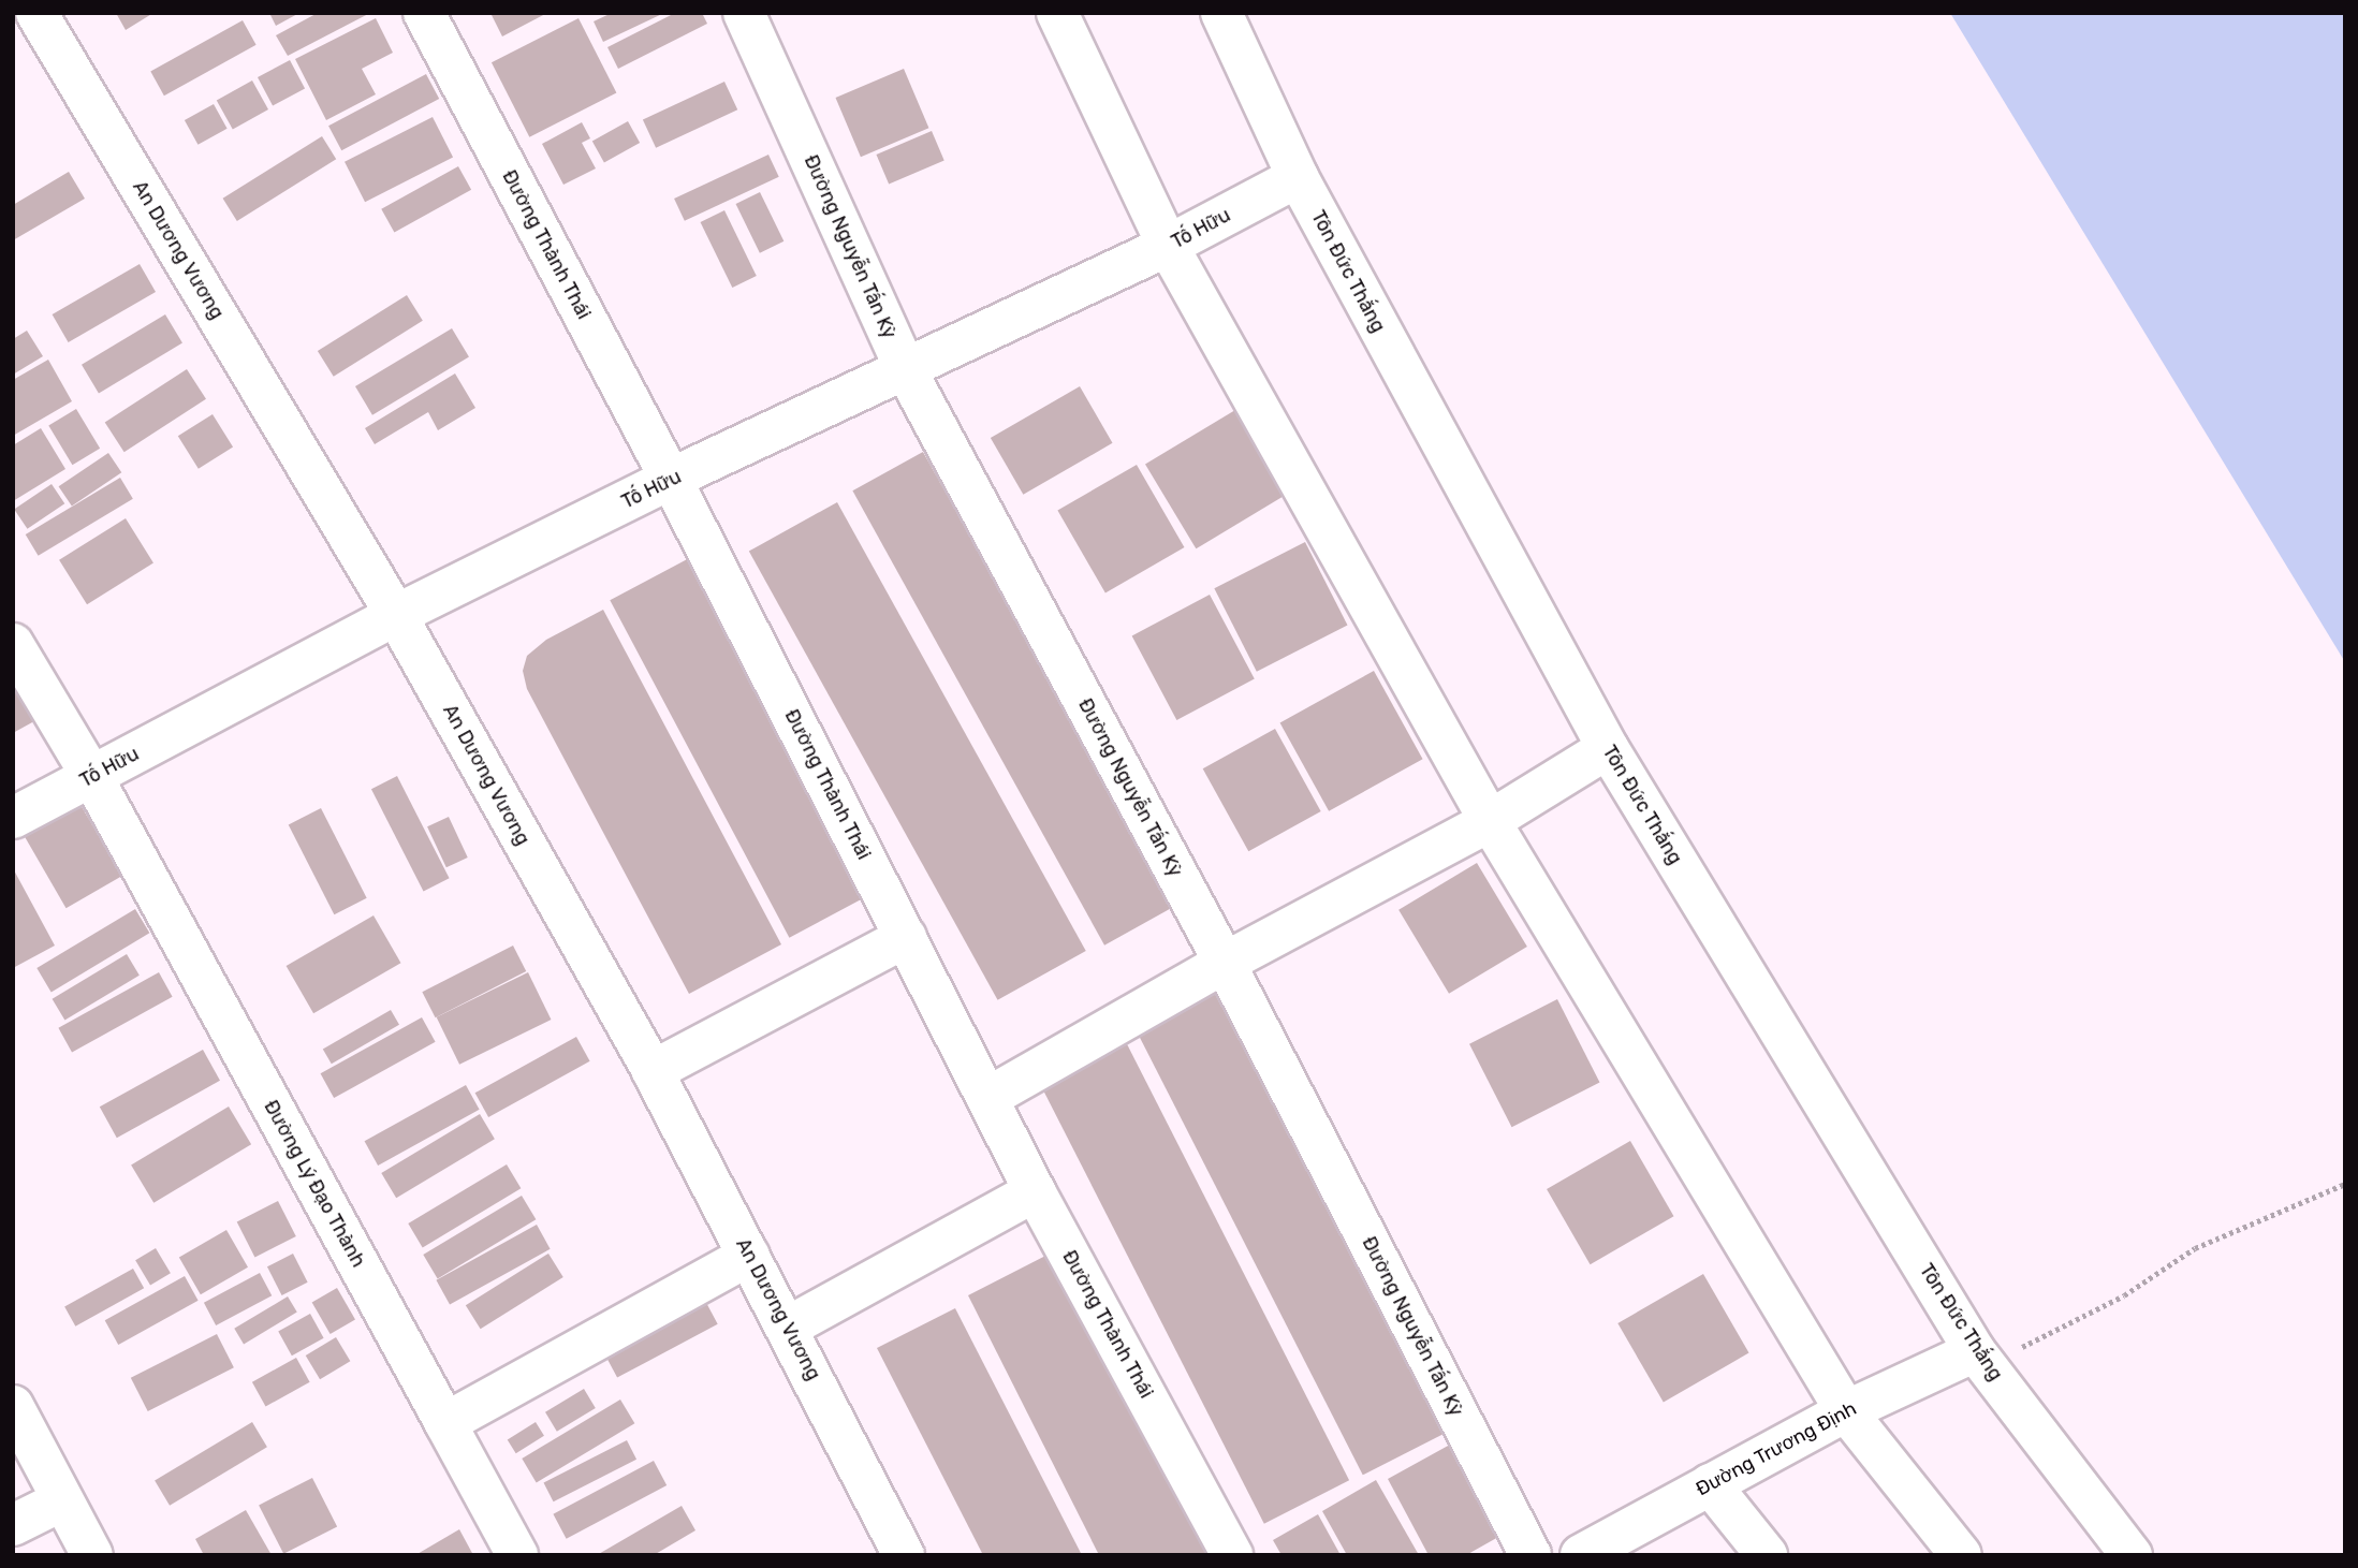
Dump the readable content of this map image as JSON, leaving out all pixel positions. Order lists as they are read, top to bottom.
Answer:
{
  "streets": {
    "street": [
      "Tố Hữu",
      "Đường Thành Thái",
      "Đường Nguyễn Tấn Kỳ",
      "An Dương Vương",
      "Tôn Đức Thắng",
      "Đường Lý Đạo Thành",
      "Đường Trương Định"
    ]
  },
  "crossings": [
    ["Tố Hữu", "Đường Thành Thái"],
    ["Tố Hữu", "Đường Nguyễn Tấn Kỳ"],
    ["Tố Hữu", "An Dương Vương"],
    ["Tố Hữu", "Tôn Đức Thắng"],
    ["Tố Hữu", "Đường Lý Đạo Thành"],
    ["Tôn Đức Thắng", "Đường Trương Định"]
  ]
}
